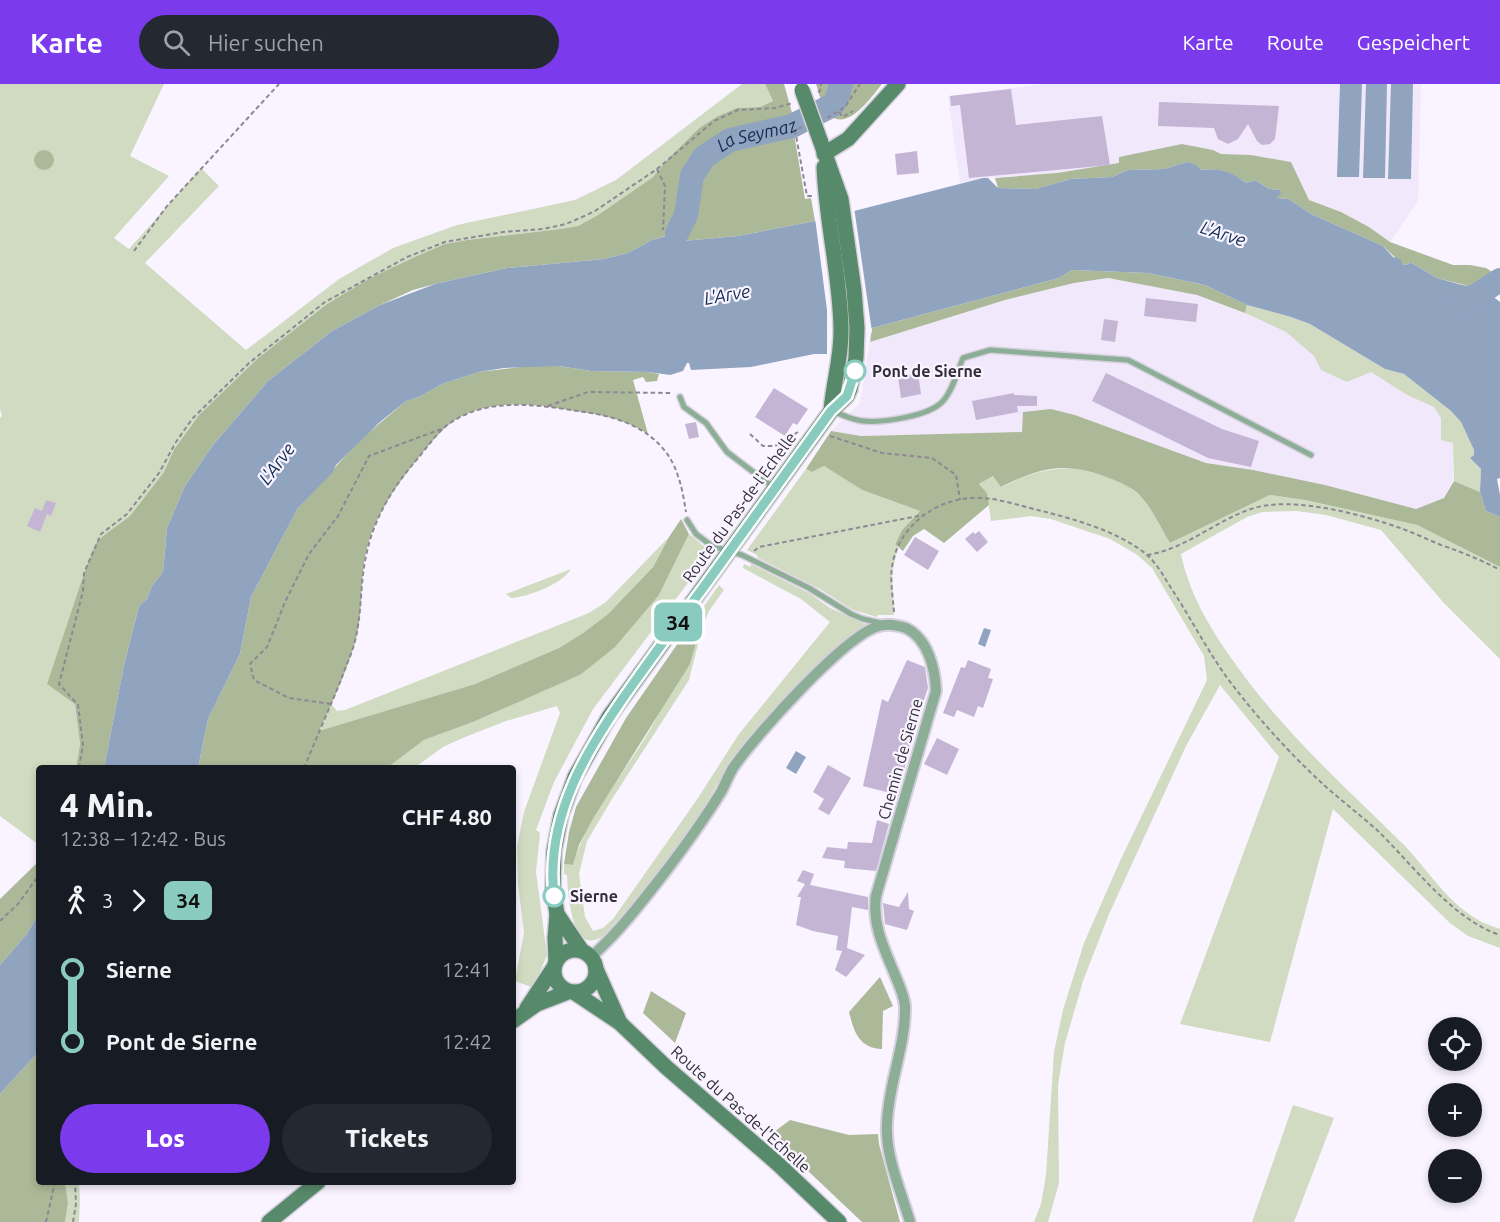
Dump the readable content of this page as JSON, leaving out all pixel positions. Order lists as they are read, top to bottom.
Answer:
{
  "streets": {
    "main road": ["Route du Pas-de-l'Echelle"],
    "street": ["Chemin de Sierne"]
  },
  "water": ["La Seymaz", "L'Arve"],
  "places": ["Pont de Sierne", "Sierne"],
  "lines": ["bus line 34"],
  "page": {
    "header": "Karte",
    "search": "Hier suchen",
    "nav": ["Karte", "Route", "Gespeichert"],
    "on_map": "34",
    "heading": ["4 Min.", "12:38 – 12:42 · Bus", "CHF 4.80"],
    "legs": ["3", "34"],
    "list": [
      {
        "name": "Sierne",
        "value": "12:41"
      },
      {
        "name": "Pont de Sierne",
        "value": "12:42"
      }
    ],
    "map_buttons": ["+", "−"],
    "buttons": ["Los", "Tickets"]
  }
}
